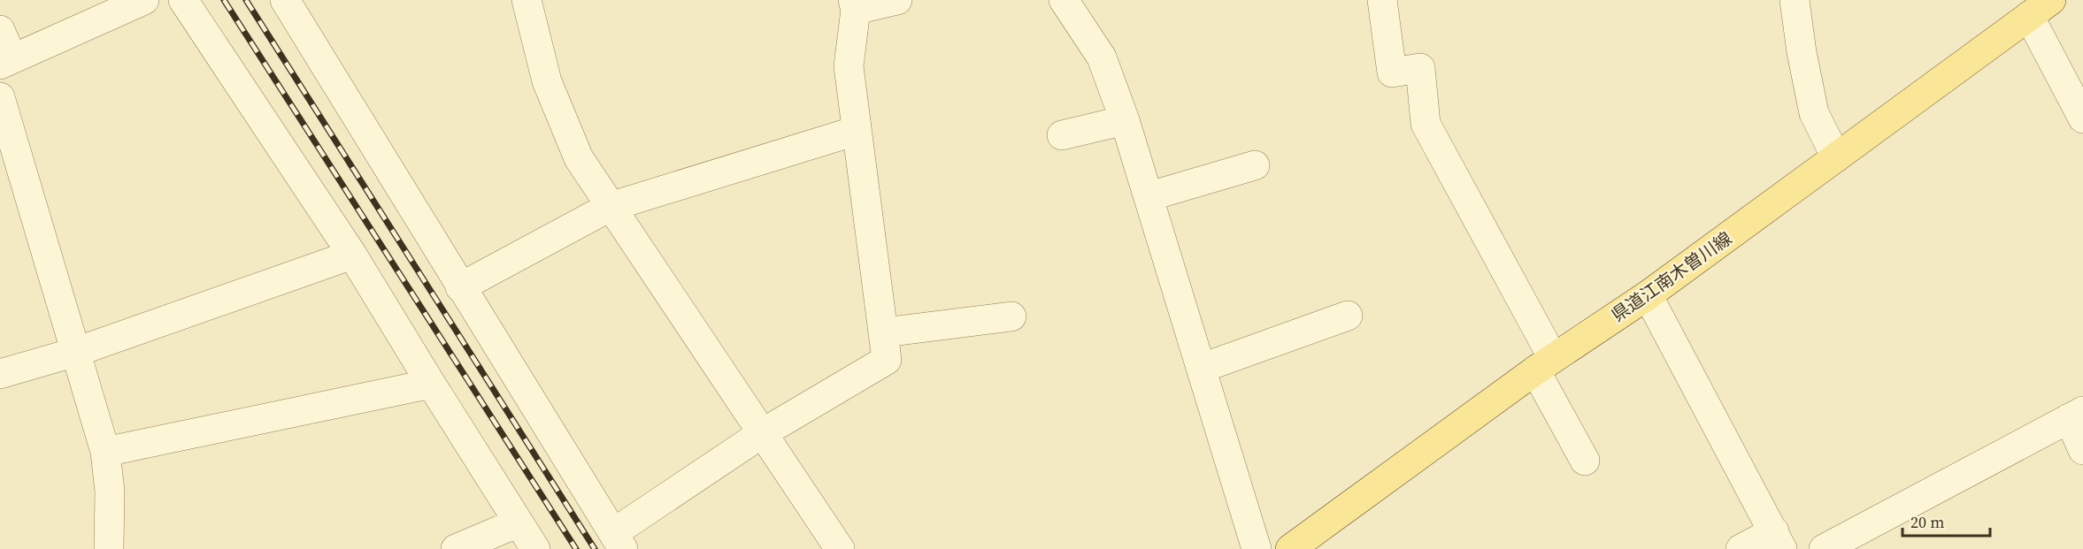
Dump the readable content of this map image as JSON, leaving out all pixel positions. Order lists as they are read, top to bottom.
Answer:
{
  "streets": {
    "main road": ["県道江南木曽川線"]
  },
  "scale_bar": "20 m"
}
